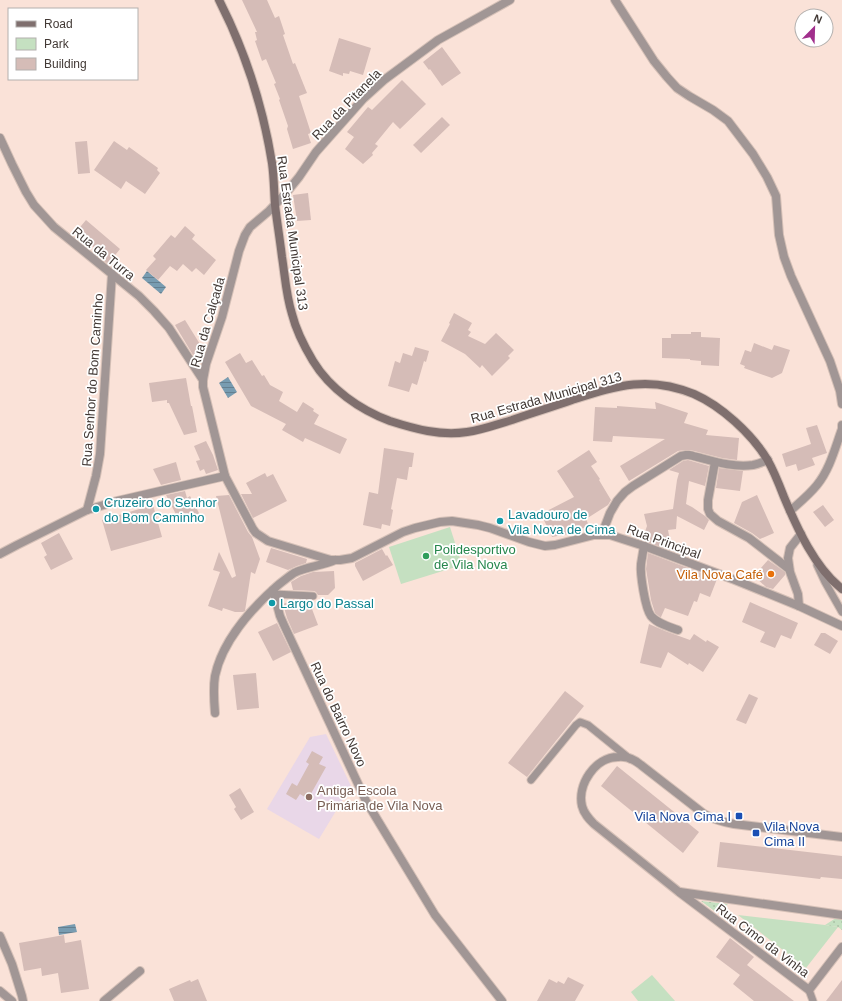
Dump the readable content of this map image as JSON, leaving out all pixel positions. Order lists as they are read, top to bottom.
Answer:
{
  "streets": {
    "main road": ["Rua Estrada Municipal 313"],
    "street": [
      "Rua da Pitanela",
      "Rua da Turra",
      "Rua da Calçada",
      "Rua Senhor do Bom Caminho",
      "Rua Principal",
      "Rua do Bairro Novo",
      "Rua Cimo da Vinha"
    ]
  },
  "crossings": [
    ["Rua da Pitanela", "Rua Estrada Municipal 313"],
    ["Rua da Pitanela", "Rua da Calçada"],
    ["Rua Estrada Municipal 313", "Rua da Calçada"],
    ["Rua da Turra", "Rua da Calçada"],
    ["Rua da Turra", "Rua Senhor do Bom Caminho"],
    ["Rua da Calçada", "Rua Principal"],
    ["Rua Principal", "Rua do Bairro Novo"]
  ],
  "places": {
    "other": [
      "Cruzeiro do Senhor do Bom Caminho",
      "Lavadouro de Vila Nova de Cima",
      "Polidesportivo de Vila Nova",
      "Vila Nova Café",
      "Largo do Passal",
      "Antiga Escola Primária de Vila Nova"
    ],
    "transit": ["Vila Nova Cima I", "Vila Nova Cima II"]
  },
  "legend": ["Road", "Park", "Building"],
  "north": "top right"
}
